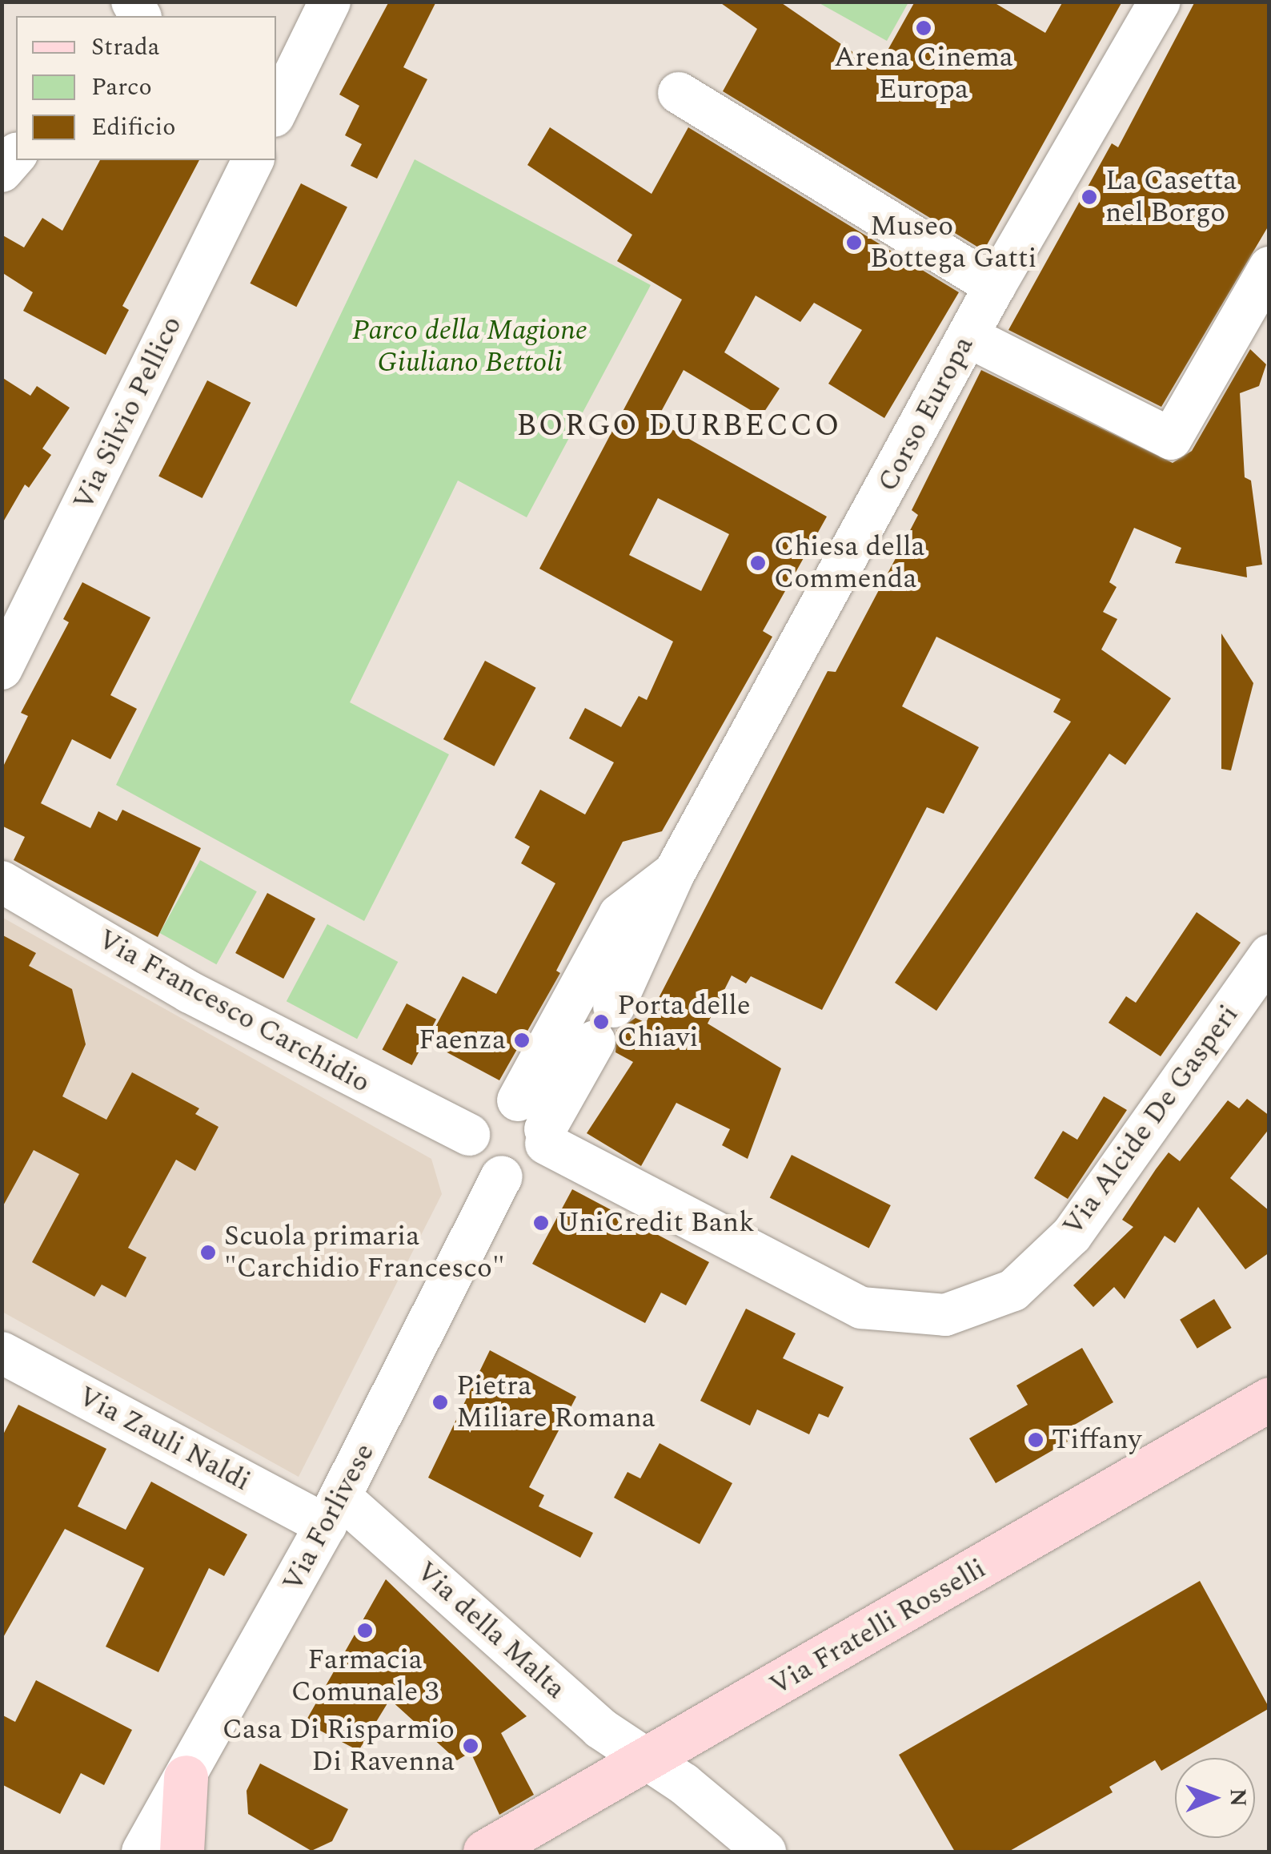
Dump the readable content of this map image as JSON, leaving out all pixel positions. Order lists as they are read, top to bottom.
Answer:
{
  "streets": {
    "main road": ["Via Fratelli Rosselli"],
    "street": [
      "Via Silvio Pellico",
      "Corso Europa",
      "Via Francesco Carchidio",
      "Via Alcide De Gasperi",
      "Via Zauli Naldi",
      "Via Forlivese",
      "Via della Malta"
    ]
  },
  "crossings": [
    ["Via Francesco Carchidio", "Via Alcide De Gasperi"],
    ["Via Francesco Carchidio", "Via Forlivese"],
    ["Via Alcide De Gasperi", "Via Forlivese"],
    ["Via Zauli Naldi", "Via Forlivese"],
    ["Via Zauli Naldi", "Via della Malta"],
    ["Via Forlivese", "Via della Malta"],
    ["Via Fratelli Rosselli", "Via della Malta"]
  ],
  "districts": ["BORGO DURBECCO"],
  "parks": ["Parco della Magione Giuliano Bettoli"],
  "places": [
    "Arena Cinema Europa",
    "La Casetta nel Borgo",
    "Museo Bottega Gatti",
    "Chiesa della Commenda",
    "Porta delle Chiavi",
    "Faenza",
    "UniCredit Bank",
    "Scuola primaria \"Carchidio Francesco\"",
    "Pietra Miliare Romana",
    "Tiffany",
    "Farmacia Comunale 3",
    "Casa Di Risparmio Di Ravenna"
  ],
  "legend": ["Strada", "Parco", "Edificio"],
  "north": "right"
}
